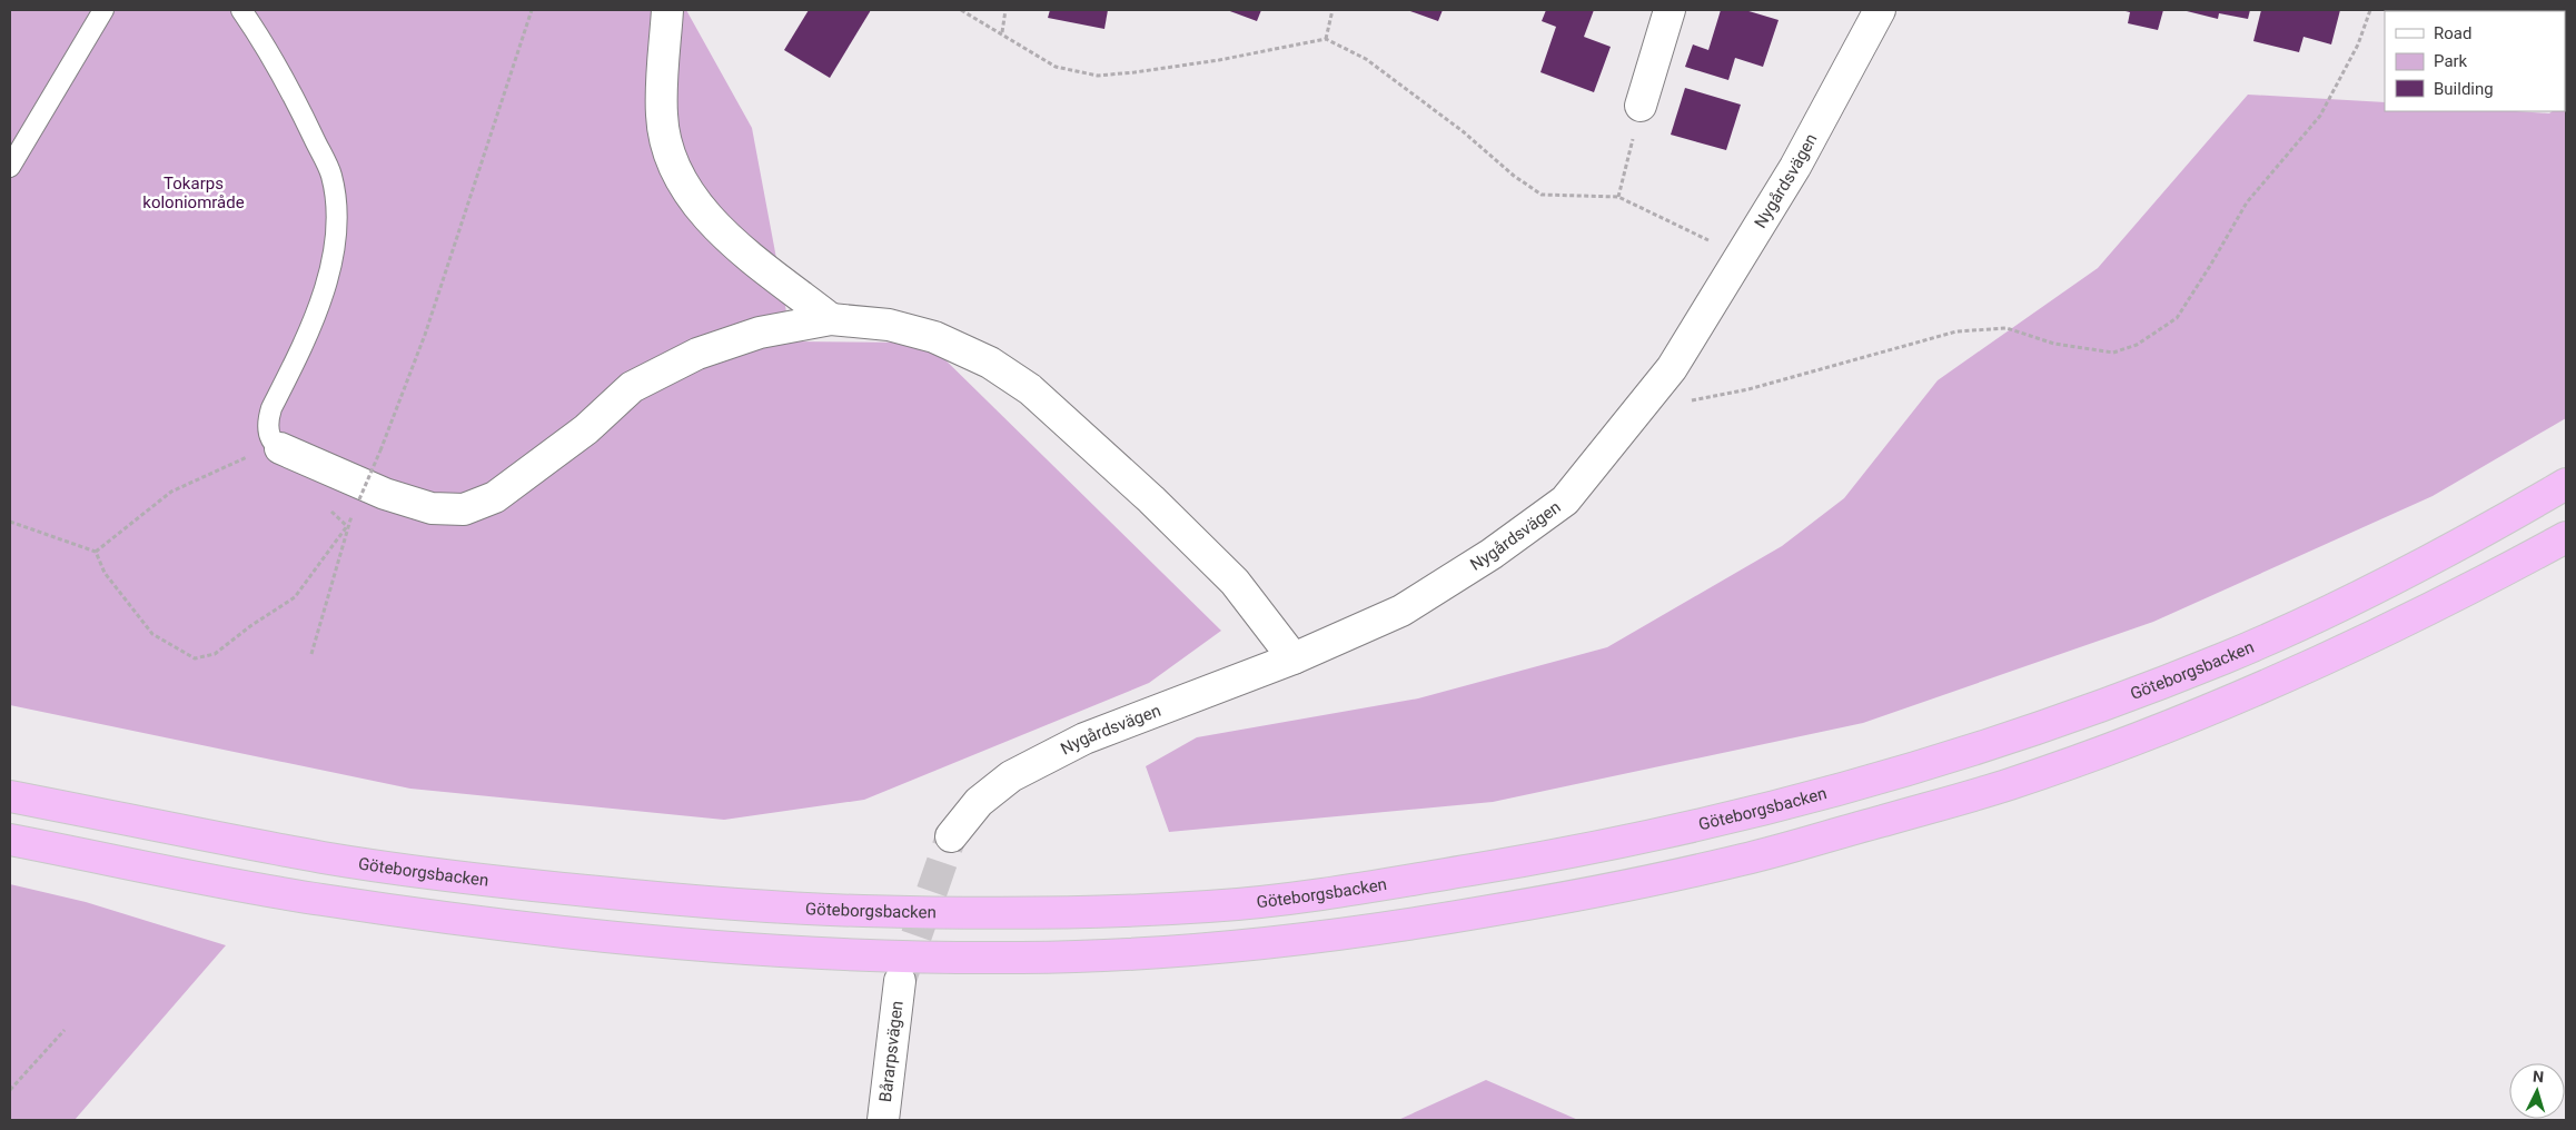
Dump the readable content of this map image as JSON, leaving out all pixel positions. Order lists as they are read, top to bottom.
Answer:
{
  "streets": {
    "highway": ["Göteborgsbacken"],
    "street": ["Nygårdsvägen", "Bårarpsvägen"]
  },
  "parks": ["Tokarps koloniområde"],
  "legend": ["Road", "Park", "Building"],
  "north": "top"
}
